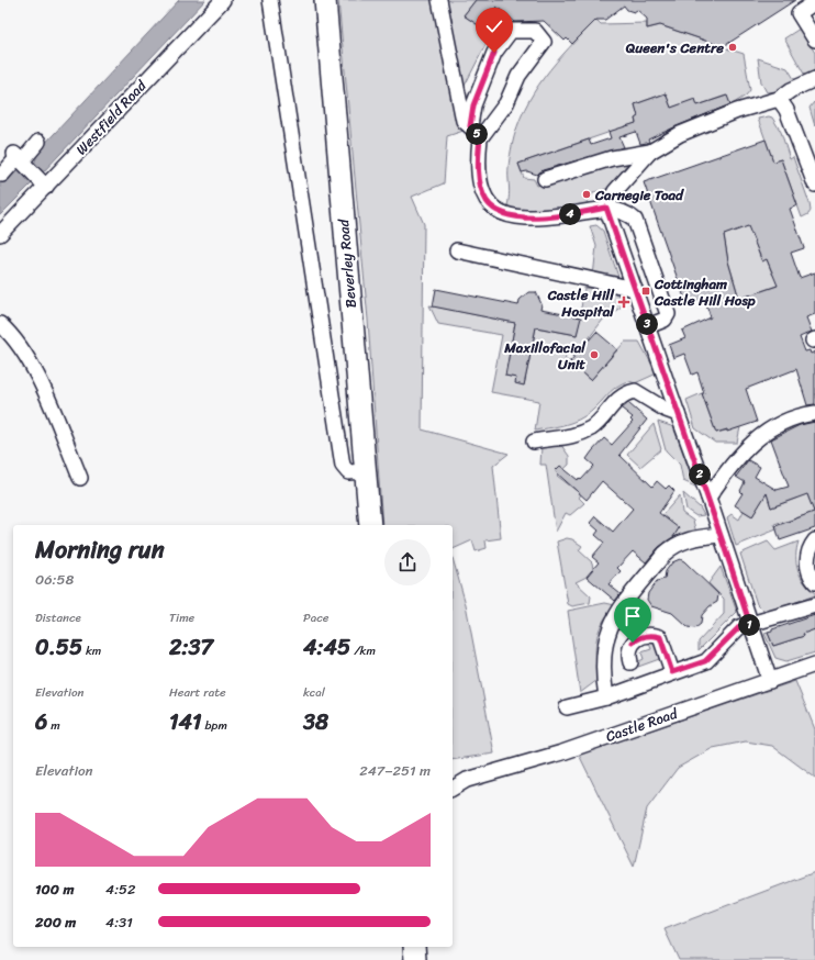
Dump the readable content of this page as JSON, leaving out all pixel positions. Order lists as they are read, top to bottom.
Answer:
{
  "streets": {
    "highway": ["Beverley Road"],
    "street": ["Westfield Road", "Castle Road"]
  },
  "places": {
    "other": ["Queen's Centre", "Carnegie Toad", "Maxillofacial Unit"],
    "transit": ["Cottingham Castle Hill Hosp"],
    "health": ["Castle Hill Hospital"]
  },
  "page": {
    "pins": [
      "5",
      "4",
      "3",
      "2",
      "1"
    ],
    "heading": ["Morning run", "06:58"],
    "stats": [
      ["Distance", "0.55 km"],
      ["Time", "2:37"],
      ["Pace", "4:45 /km"],
      ["Elevation", "6 m"],
      ["Heart rate", "141 bpm"],
      ["kcal", "38"]
    ],
    "chart": ["Elevation", "247–251 m"],
    "list": [
      {
        "name": "100 m",
        "note": "4:52"
      },
      {
        "name": "200 m",
        "note": "4:31"
      }
    ]
  }
}
